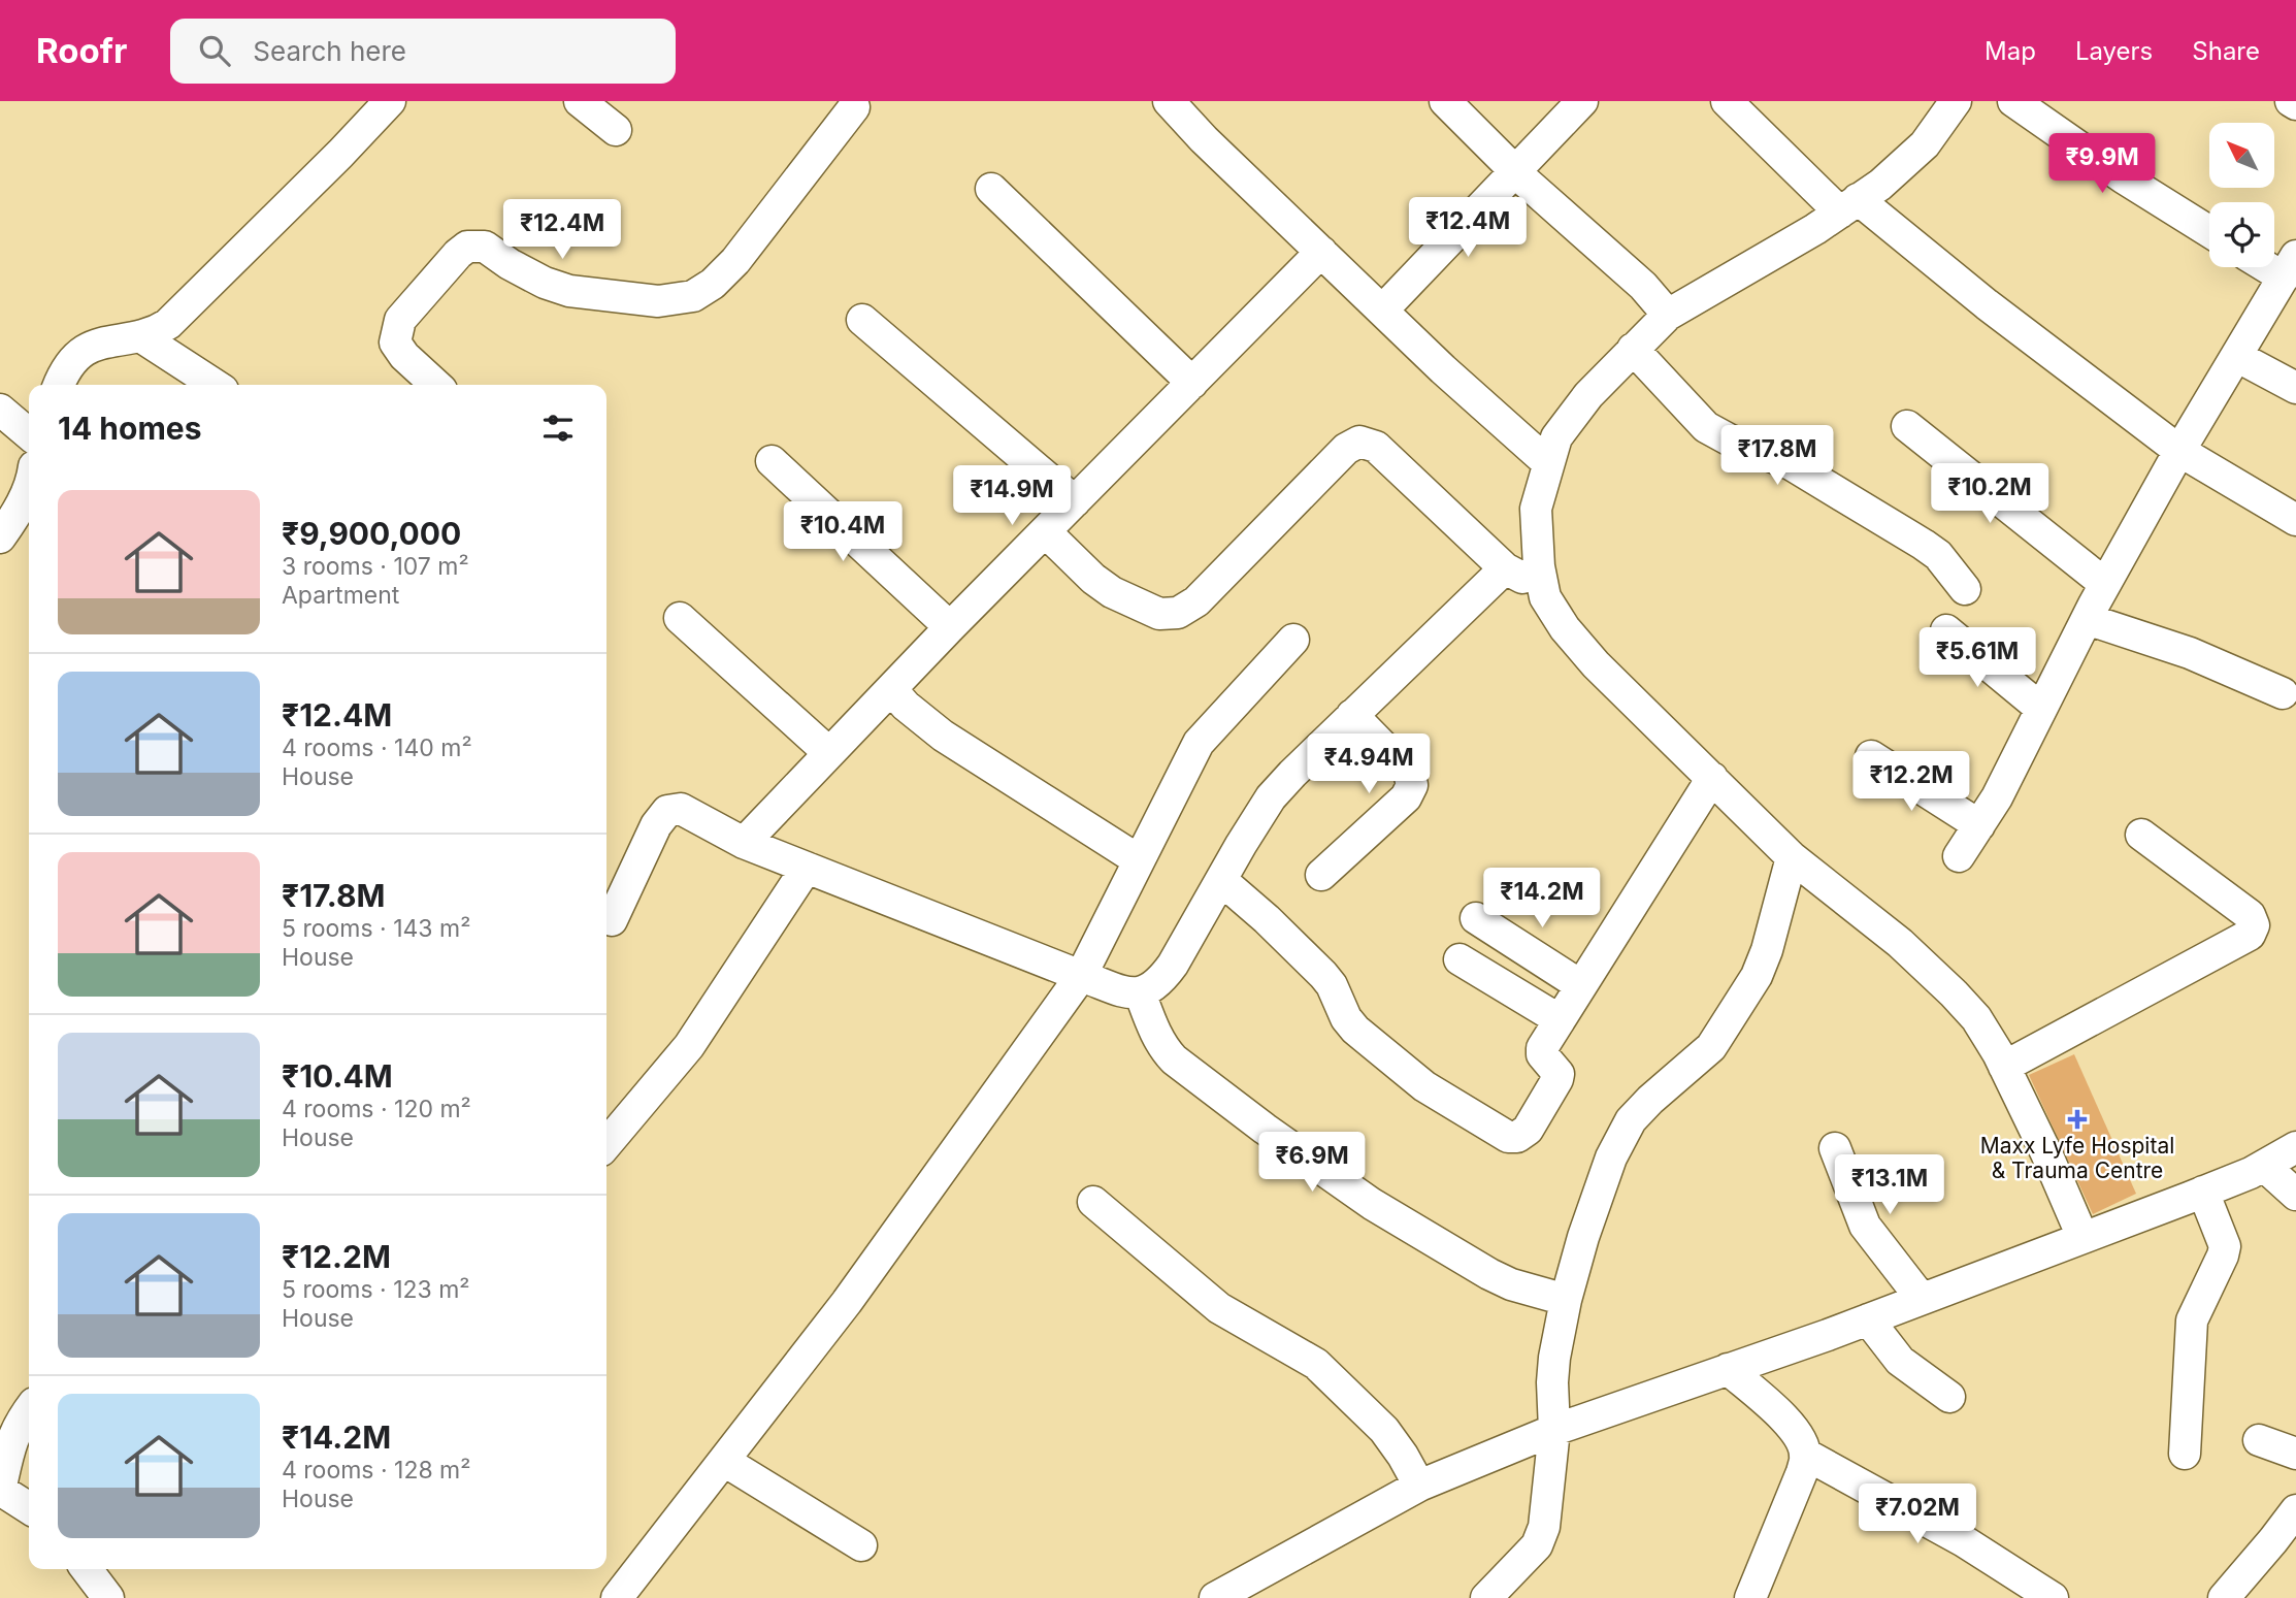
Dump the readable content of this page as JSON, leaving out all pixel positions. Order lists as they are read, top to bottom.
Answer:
{
  "places": {
    "health": ["Maxx Lyfe Hospital & Trauma Centre"]
  },
  "north": "top left",
  "page": {
    "header": "Roofr",
    "search": "Search here",
    "nav": ["Map", "Layers", "Share"],
    "price": [
      "₹9.9M",
      "₹12.4M",
      "₹12.4M",
      "₹17.8M",
      "₹10.2M",
      "₹14.9M",
      "₹10.4M",
      "₹5.61M",
      "₹4.94M",
      "₹12.2M",
      "₹14.2M",
      "₹6.9M",
      "₹13.1M",
      "₹7.02M"
    ],
    "heading": "14 homes",
    "list": [
      {
        "name": "₹9,900,000",
        "note": "3 rooms · 107 m² · Apartment"
      },
      {
        "name": "₹12.4M",
        "note": "4 rooms · 140 m² · House"
      },
      {
        "name": "₹17.8M",
        "note": "5 rooms · 143 m² · House"
      },
      {
        "name": "₹10.4M",
        "note": "4 rooms · 120 m² · House"
      },
      {
        "name": "₹12.2M",
        "note": "5 rooms · 123 m² · House"
      },
      {
        "name": "₹14.2M",
        "note": "4 rooms · 128 m² · House"
      }
    ]
  }
}
